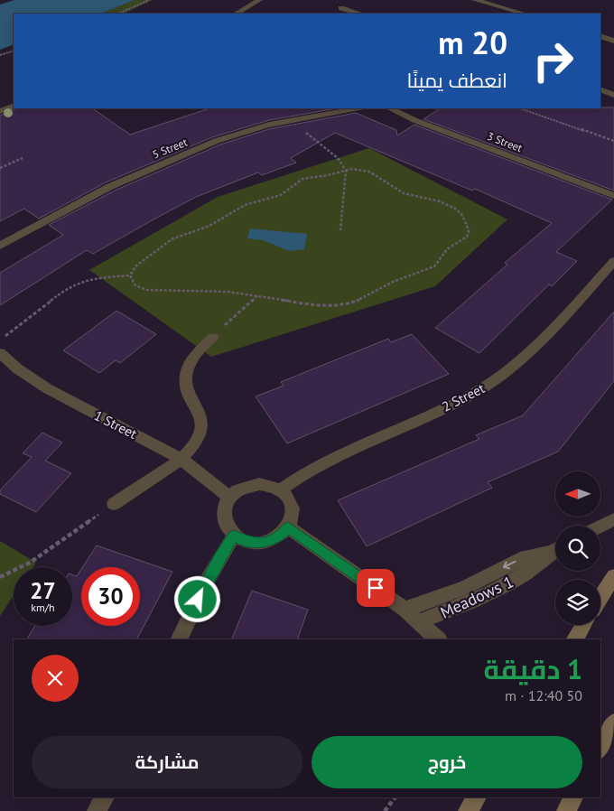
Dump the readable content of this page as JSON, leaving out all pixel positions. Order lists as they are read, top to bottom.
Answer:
{
  "streets": {
    "street": [
      "3 Street",
      "5 Street",
      "2 Street",
      "1 Street",
      "Meadows 1"
    ]
  },
  "crossings": [
    ["2 Street", "1 Street"]
  ],
  "north": "left",
  "page": {
    "turn": ["20 m", "انعطف يمينًا"],
    "speed": "27 km/h",
    "limit": "30",
    "heading": ["1 دقيقة", "50 m · 12:40"],
    "buttons": ["خروج", "مشاركة"]
  }
}
